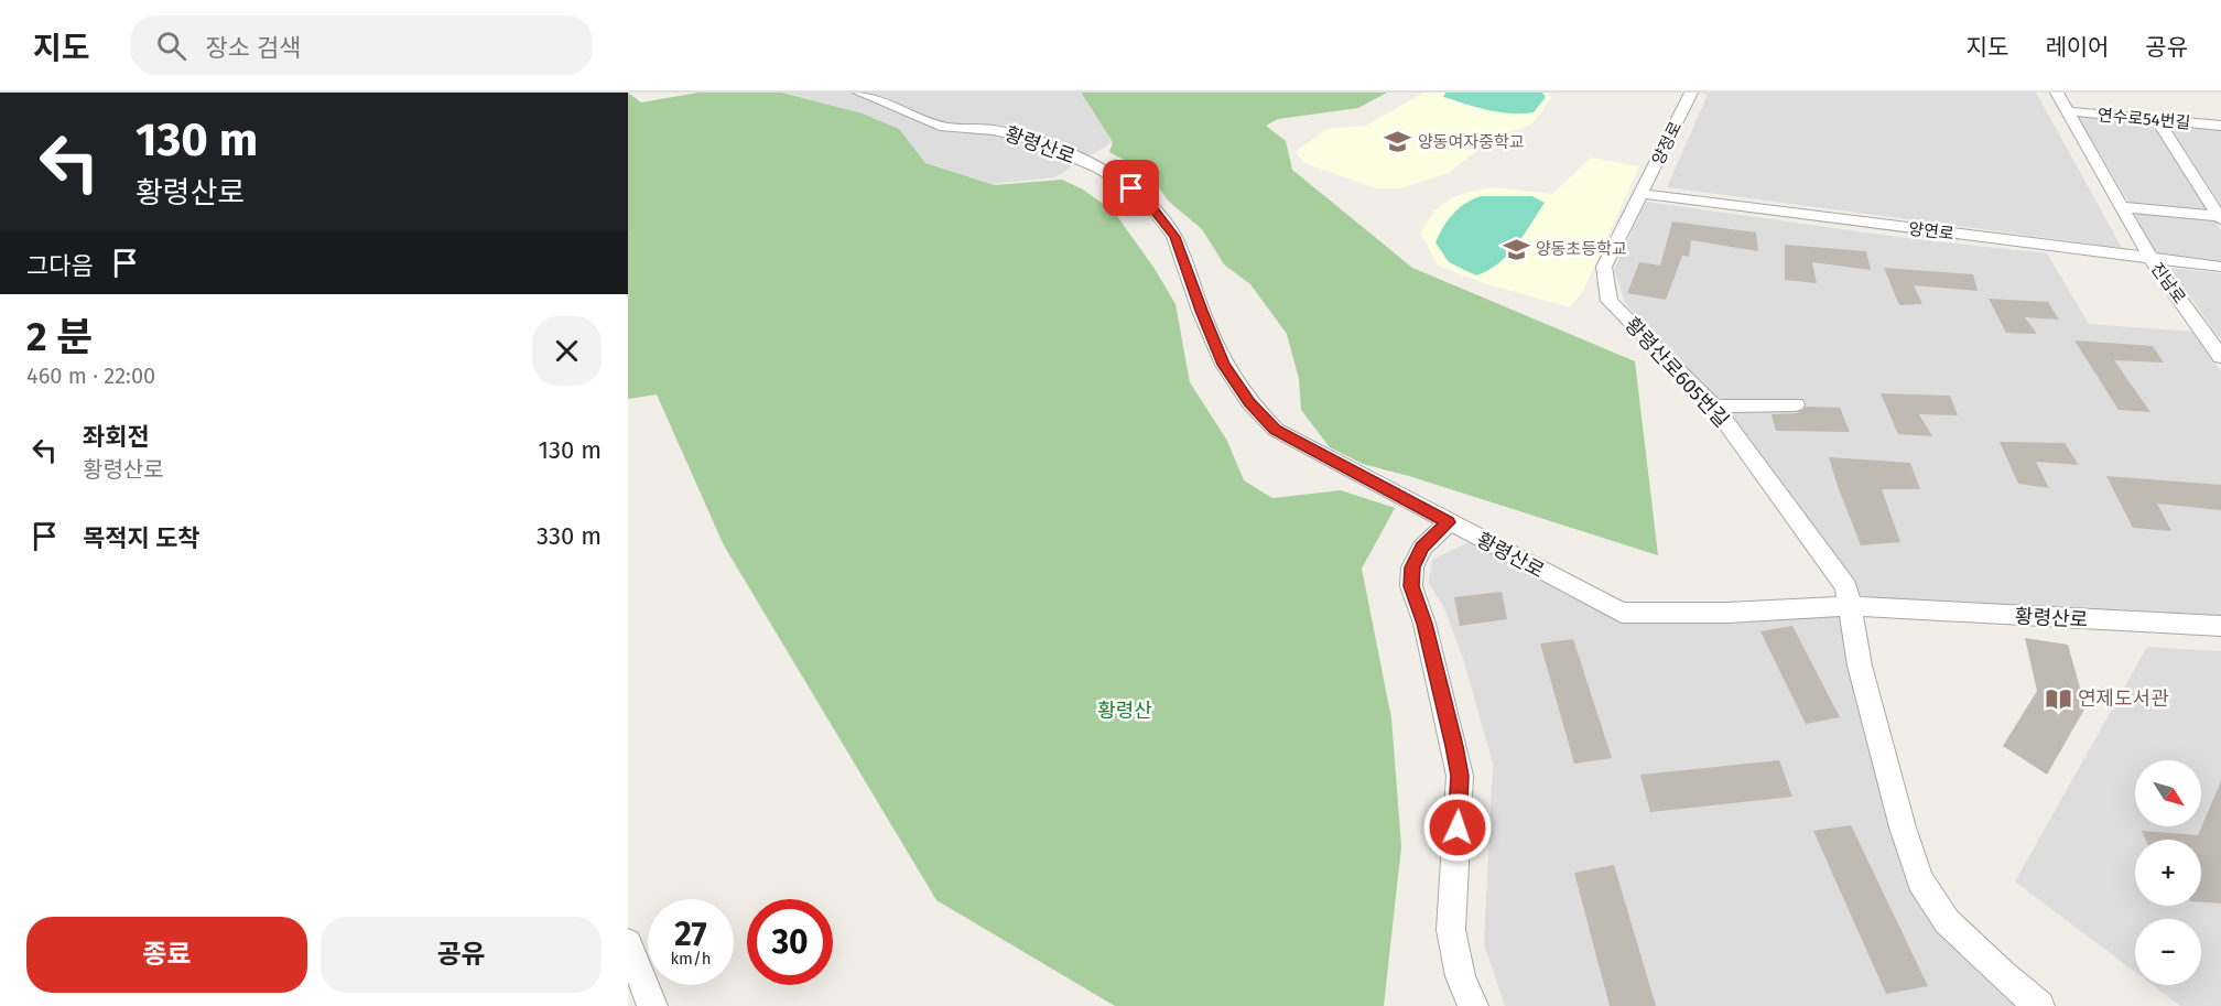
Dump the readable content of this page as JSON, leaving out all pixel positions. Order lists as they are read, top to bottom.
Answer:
{
  "streets": {
    "street": [
      "연수로54번길",
      "양정로",
      "황령산로",
      "양연로",
      "진남로",
      "황령산로605번길"
    ]
  },
  "crossings": [
    ["연수로54번길", "진남로"],
    ["양정로", "양연로"],
    ["양정로", "황령산로605번길"],
    ["황령산로", "황령산로605번길"],
    ["양연로", "진남로"],
    ["양연로", "황령산로605번길"]
  ],
  "parks": ["황령산"],
  "places": {
    "school or university": ["양동여자중학교", "양동초등학교"],
    "library": ["연제도서관"]
  },
  "north": "bottom right",
  "page": {
    "header": "지도",
    "search": "장소 검색",
    "nav": ["지도", "레이어", "공유"],
    "turn": ["130 m", "황령산로"],
    "then": "그다음",
    "heading": ["2 분", "460 m · 22:00"],
    "list": [
      {
        "name": "좌회전",
        "note": "황령산로",
        "value": "130 m"
      },
      {
        "name": "목적지 도착",
        "value": "330 m"
      }
    ],
    "map_buttons": ["+", "−"],
    "speed": "27 km/h",
    "limit": "30",
    "buttons": ["종료", "공유"]
  }
}
